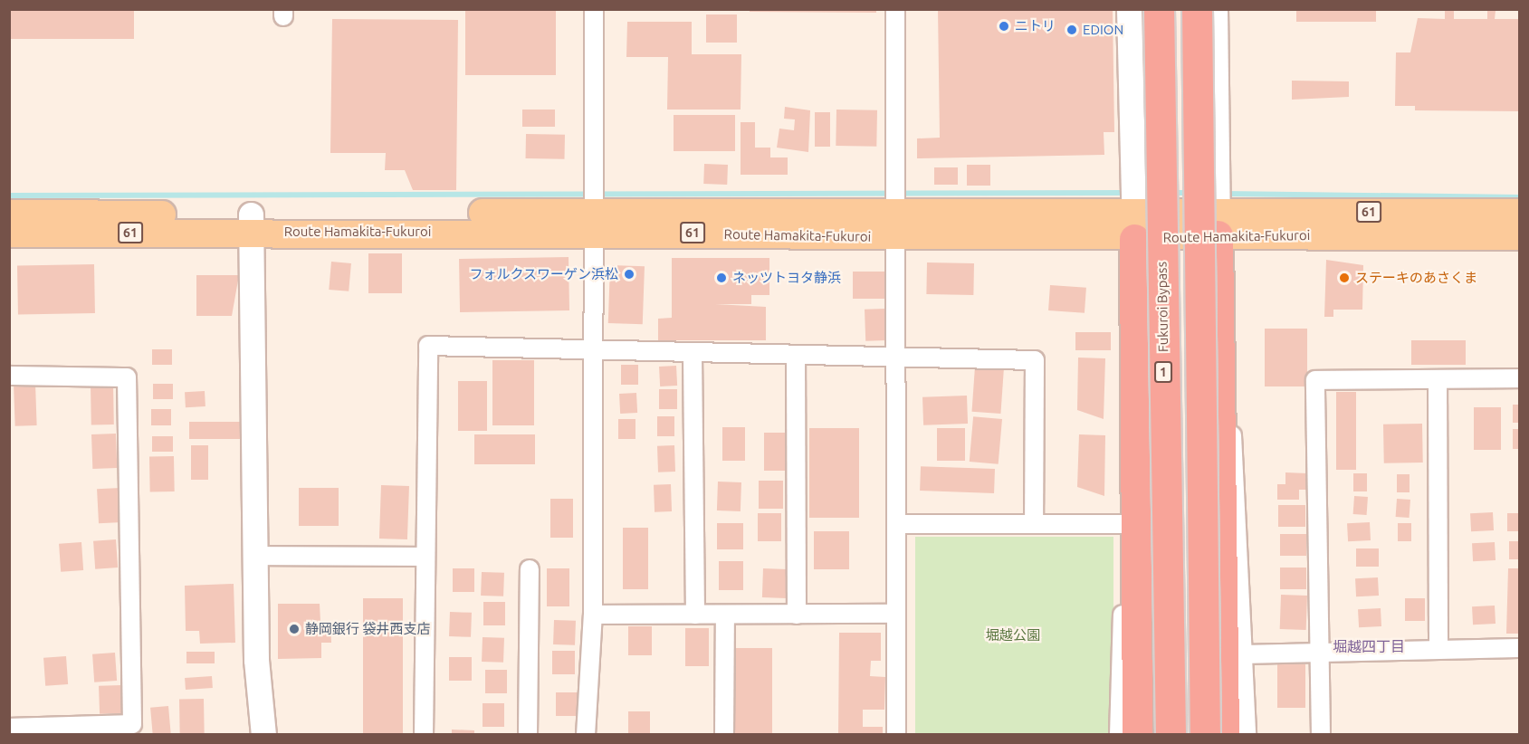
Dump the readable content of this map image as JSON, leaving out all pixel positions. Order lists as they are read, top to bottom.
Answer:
{
  "streets": {
    "highway": ["Fukuroi Bypass", "1"],
    "main road": ["61", "Route Hamakita-Fukuroi"]
  },
  "districts": ["堀越四丁目"],
  "parks": ["堀越公園"],
  "places": [
    "ニトリ",
    "EDION",
    "フォルクスワーゲン浜松",
    "ネッツトヨタ静浜",
    "ステーキのあさくま",
    "静岡銀行 袋井西支店"
  ]
}
